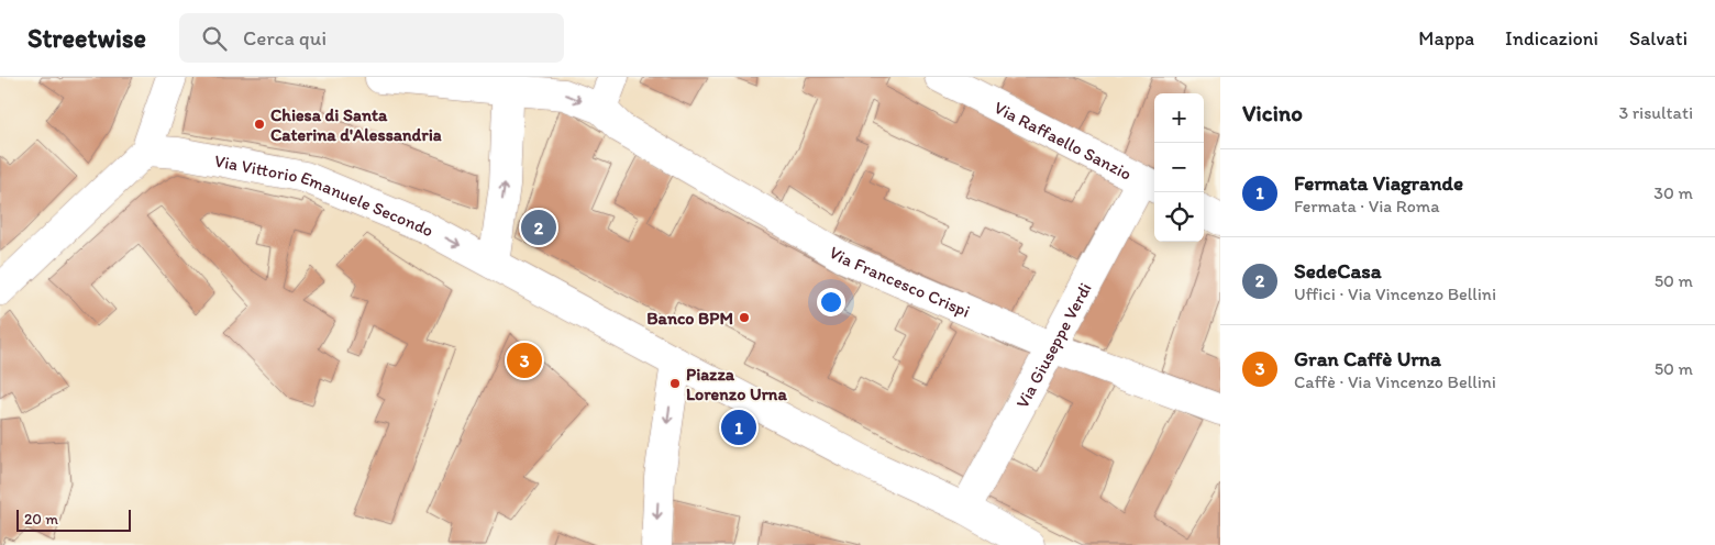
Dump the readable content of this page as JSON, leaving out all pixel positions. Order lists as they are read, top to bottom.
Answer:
{
  "streets": {
    "street": [
      "Via Raffaello Sanzio",
      "Via Vittorio Emanuele Secondo",
      "Via Francesco Crispi",
      "Via Giuseppe Verdi"
    ]
  },
  "crossings": [
    ["Via Raffaello Sanzio", "Via Giuseppe Verdi"],
    ["Via Vittorio Emanuele Secondo", "Via Giuseppe Verdi"],
    ["Via Francesco Crispi", "Via Giuseppe Verdi"]
  ],
  "places": ["Chiesa di Santa Caterina d'Alessandria", "Banco BPM", "Piazza Lorenzo Urna"],
  "scale_bar": "20 m",
  "page": {
    "header": "Streetwise",
    "search": "Cerca qui",
    "nav": ["Mappa", "Indicazioni", "Salvati"],
    "heading": ["Vicino", "3 risultati"],
    "map_buttons": ["+", "−"],
    "list": [
      {
        "mark": "1",
        "name": "Fermata Viagrande",
        "note": "Fermata · Via Roma",
        "value": "30 m"
      },
      {
        "mark": "2",
        "name": "SedeCasa",
        "note": "Uffici · Via Vincenzo Bellini",
        "value": "50 m"
      },
      {
        "mark": "3",
        "name": "Gran Caffè Urna",
        "note": "Caffè · Via Vincenzo Bellini",
        "value": "50 m"
      }
    ],
    "pins": ["2", "3", "1"],
    "scale": "20 m"
  }
}
